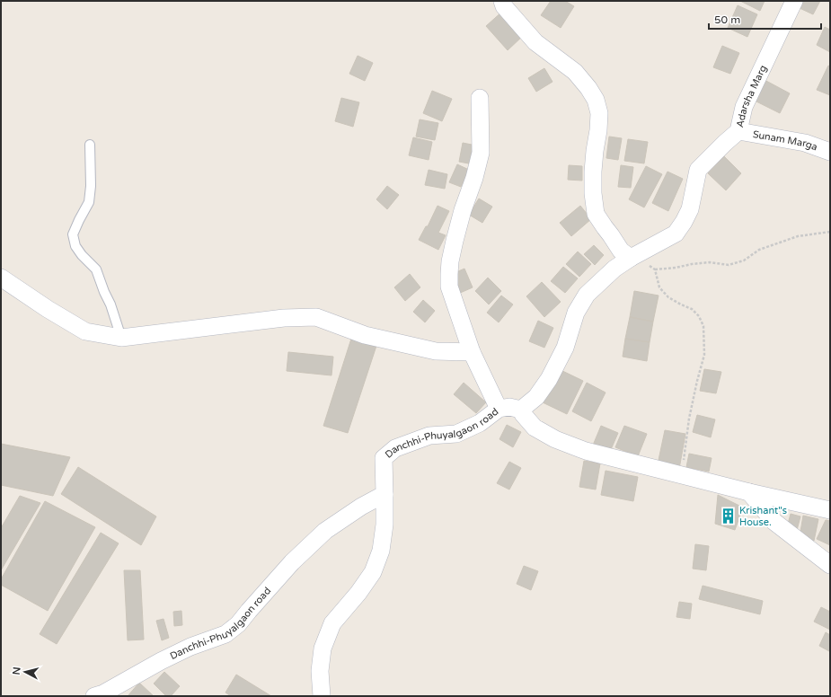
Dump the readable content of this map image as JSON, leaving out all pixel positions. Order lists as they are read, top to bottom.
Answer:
{
  "streets": {
    "street": ["Adarsha Marg", "Sunam Marga", "Danchhi-Phuyalgaon road"]
  },
  "crossings": [
    ["Adarsha Marg", "Sunam Marga"],
    ["Adarsha Marg", "Danchhi-Phuyalgaon road"]
  ],
  "places": {
    "building": ["Krishant\"s House."]
  },
  "scale_bar": "50 m",
  "north": "left"
}
